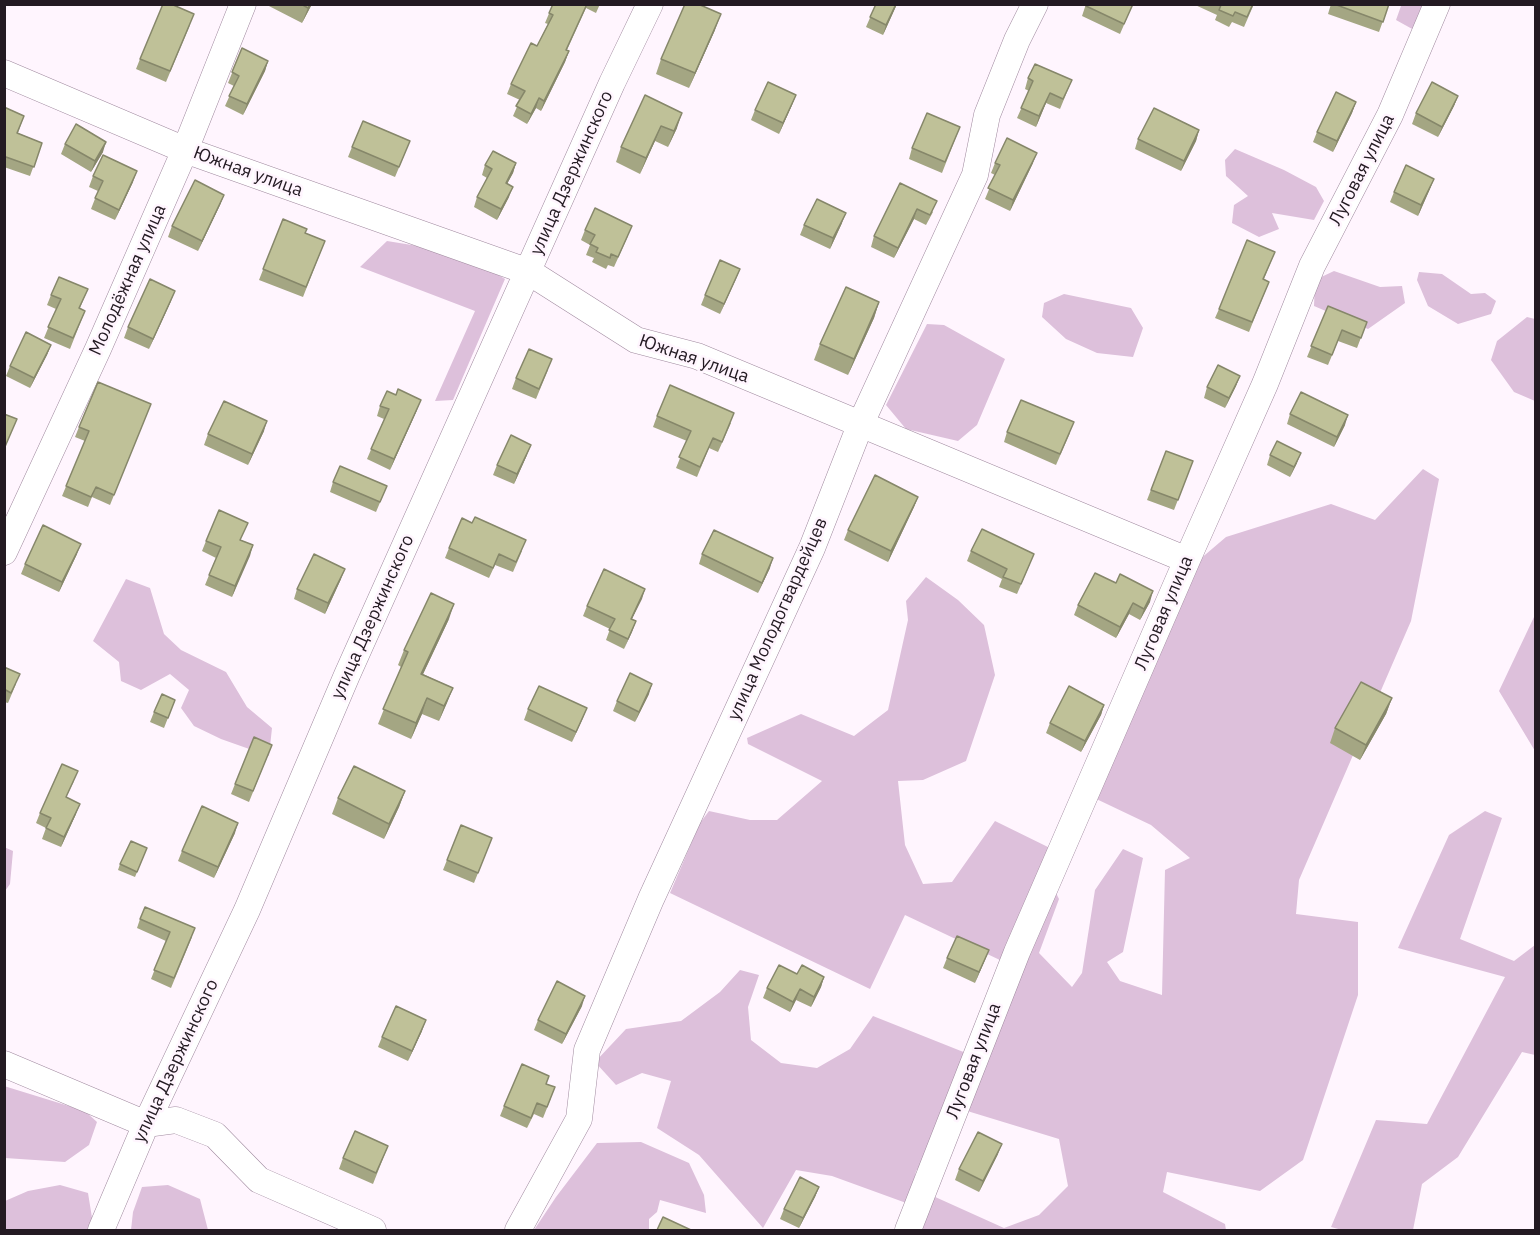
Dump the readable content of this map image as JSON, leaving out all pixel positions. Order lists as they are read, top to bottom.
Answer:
{
  "streets": {
    "street": [
      "Луговая улица",
      "Южная улица",
      "улица Дзержинского",
      "Молодёжная улица",
      "улица Молодогвардейцев"
    ]
  },
  "crossings": [
    ["Луговая улица", "Южная улица"],
    ["Южная улица", "улица Дзержинского"],
    ["Южная улица", "Молодёжная улица"],
    ["Южная улица", "улица Молодогвардейцев"]
  ]
}
